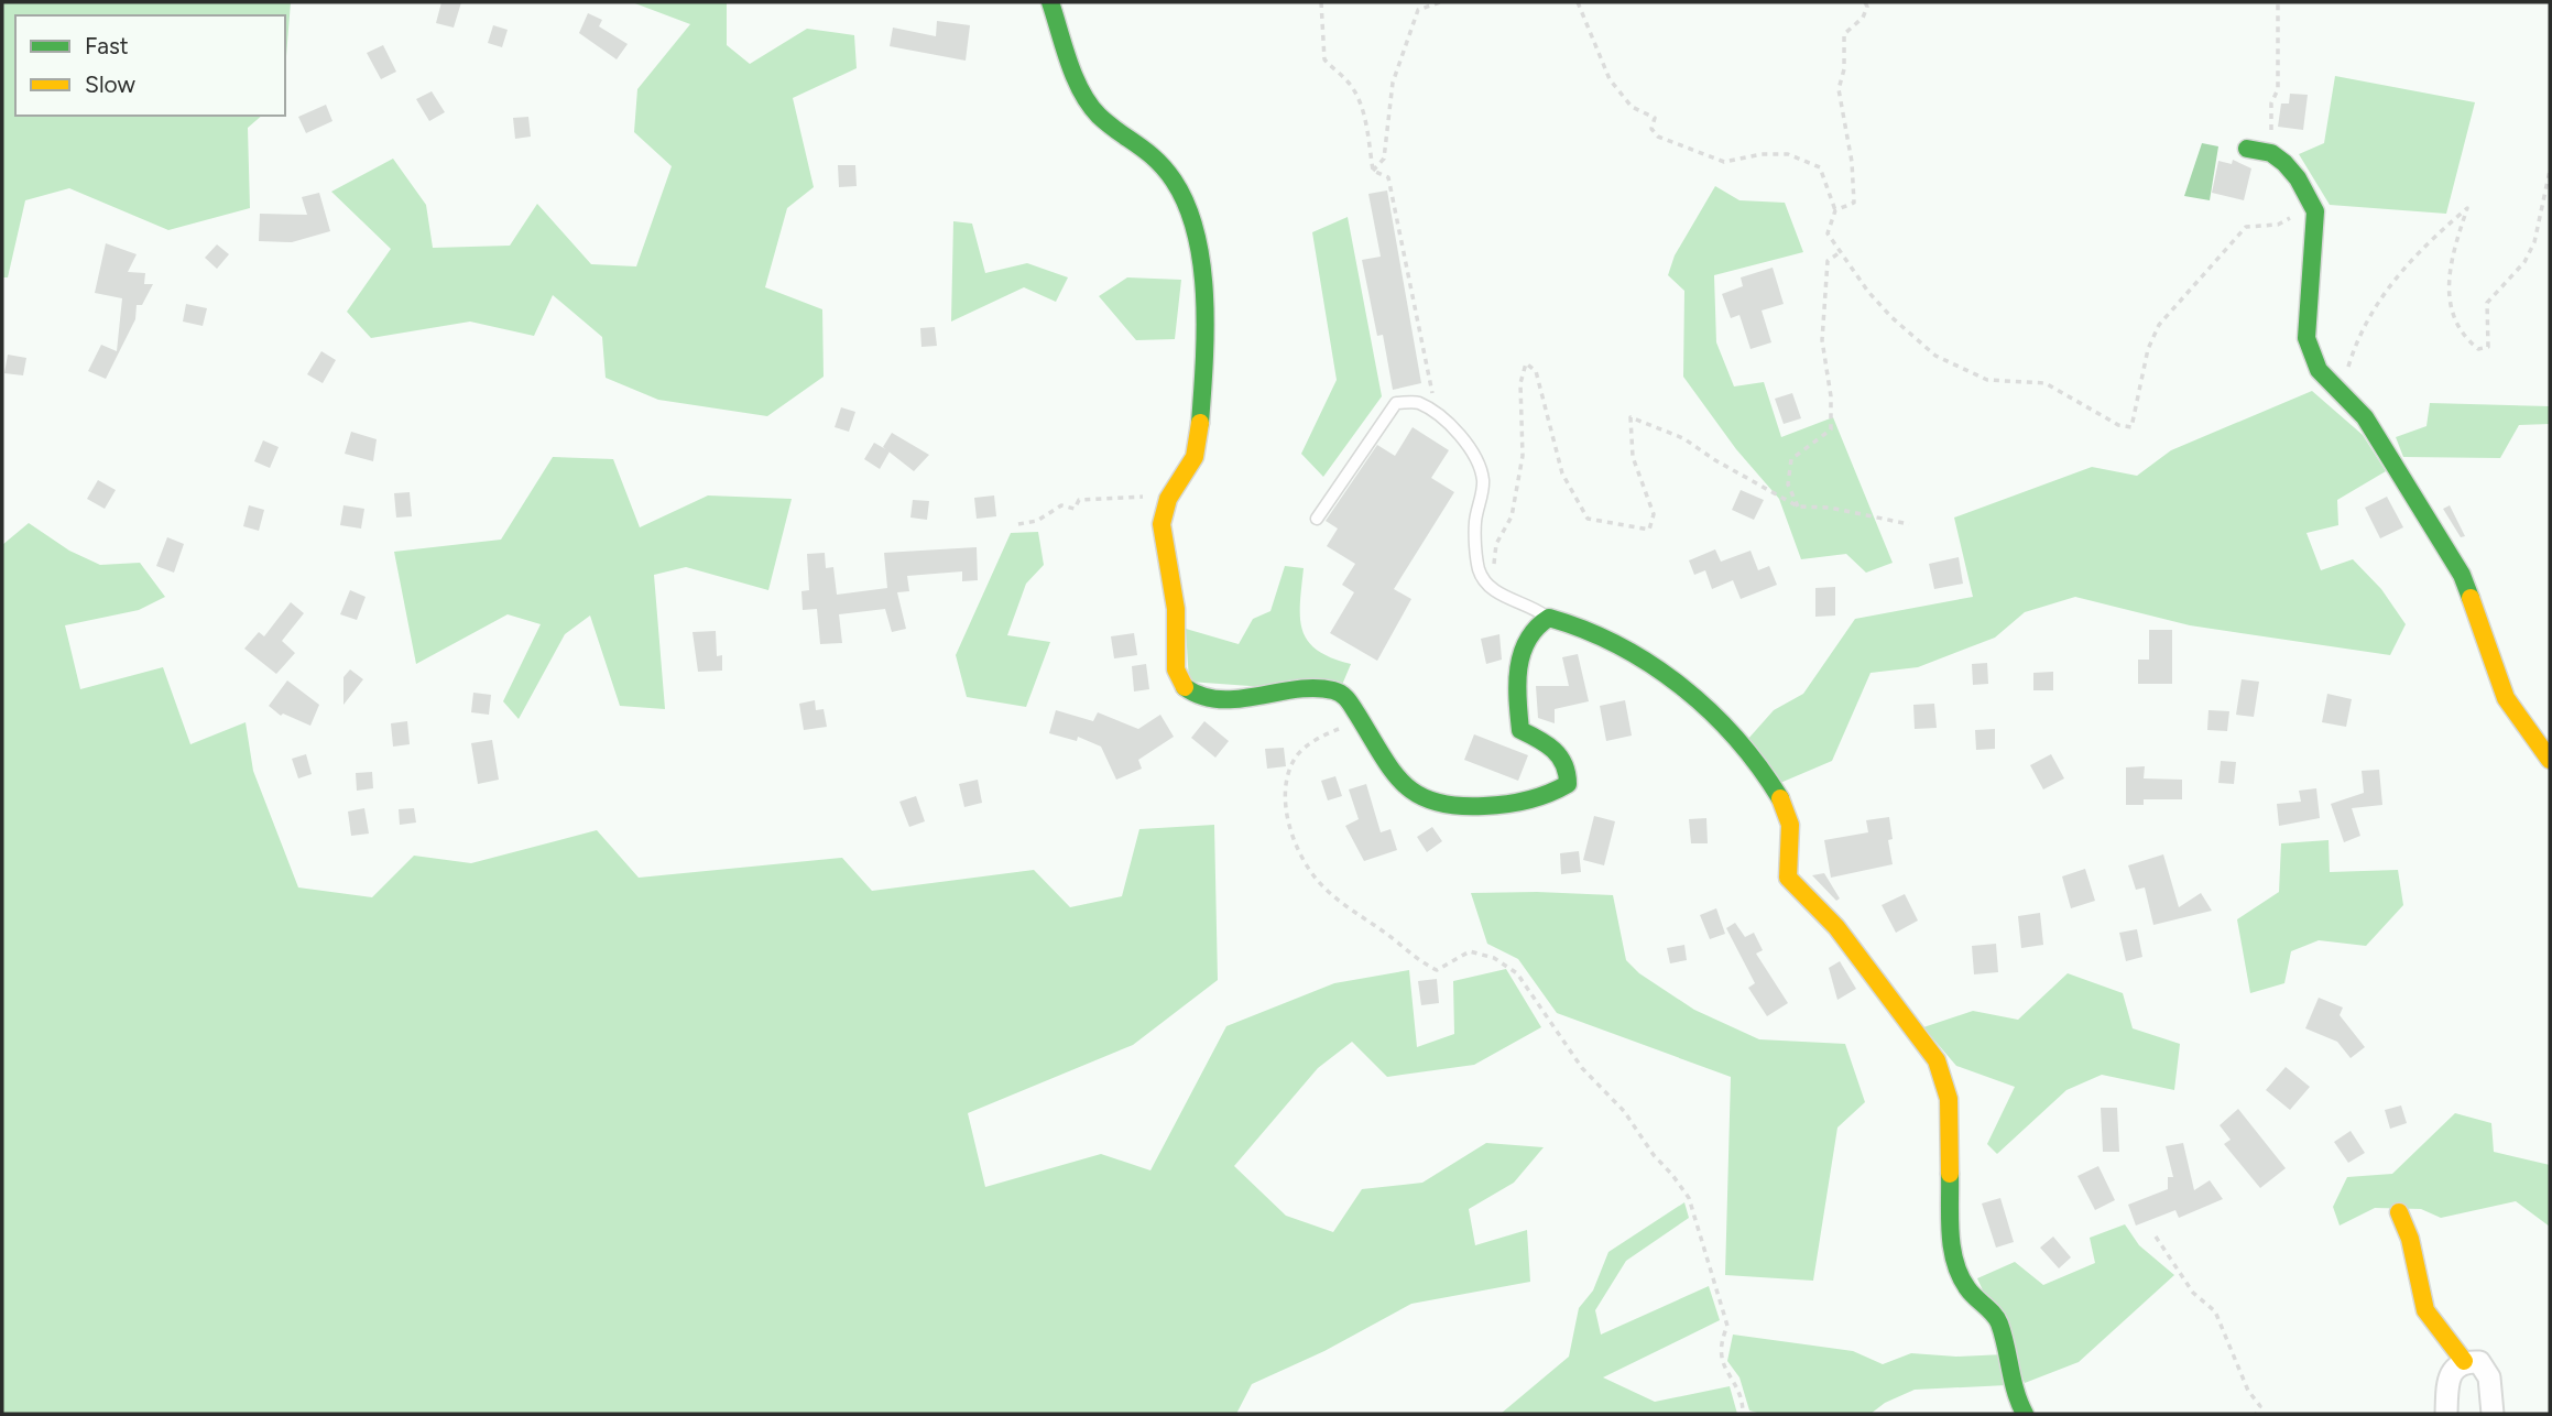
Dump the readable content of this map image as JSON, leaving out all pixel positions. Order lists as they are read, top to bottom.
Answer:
{
  "legend": ["Fast", "Slow"]
}
